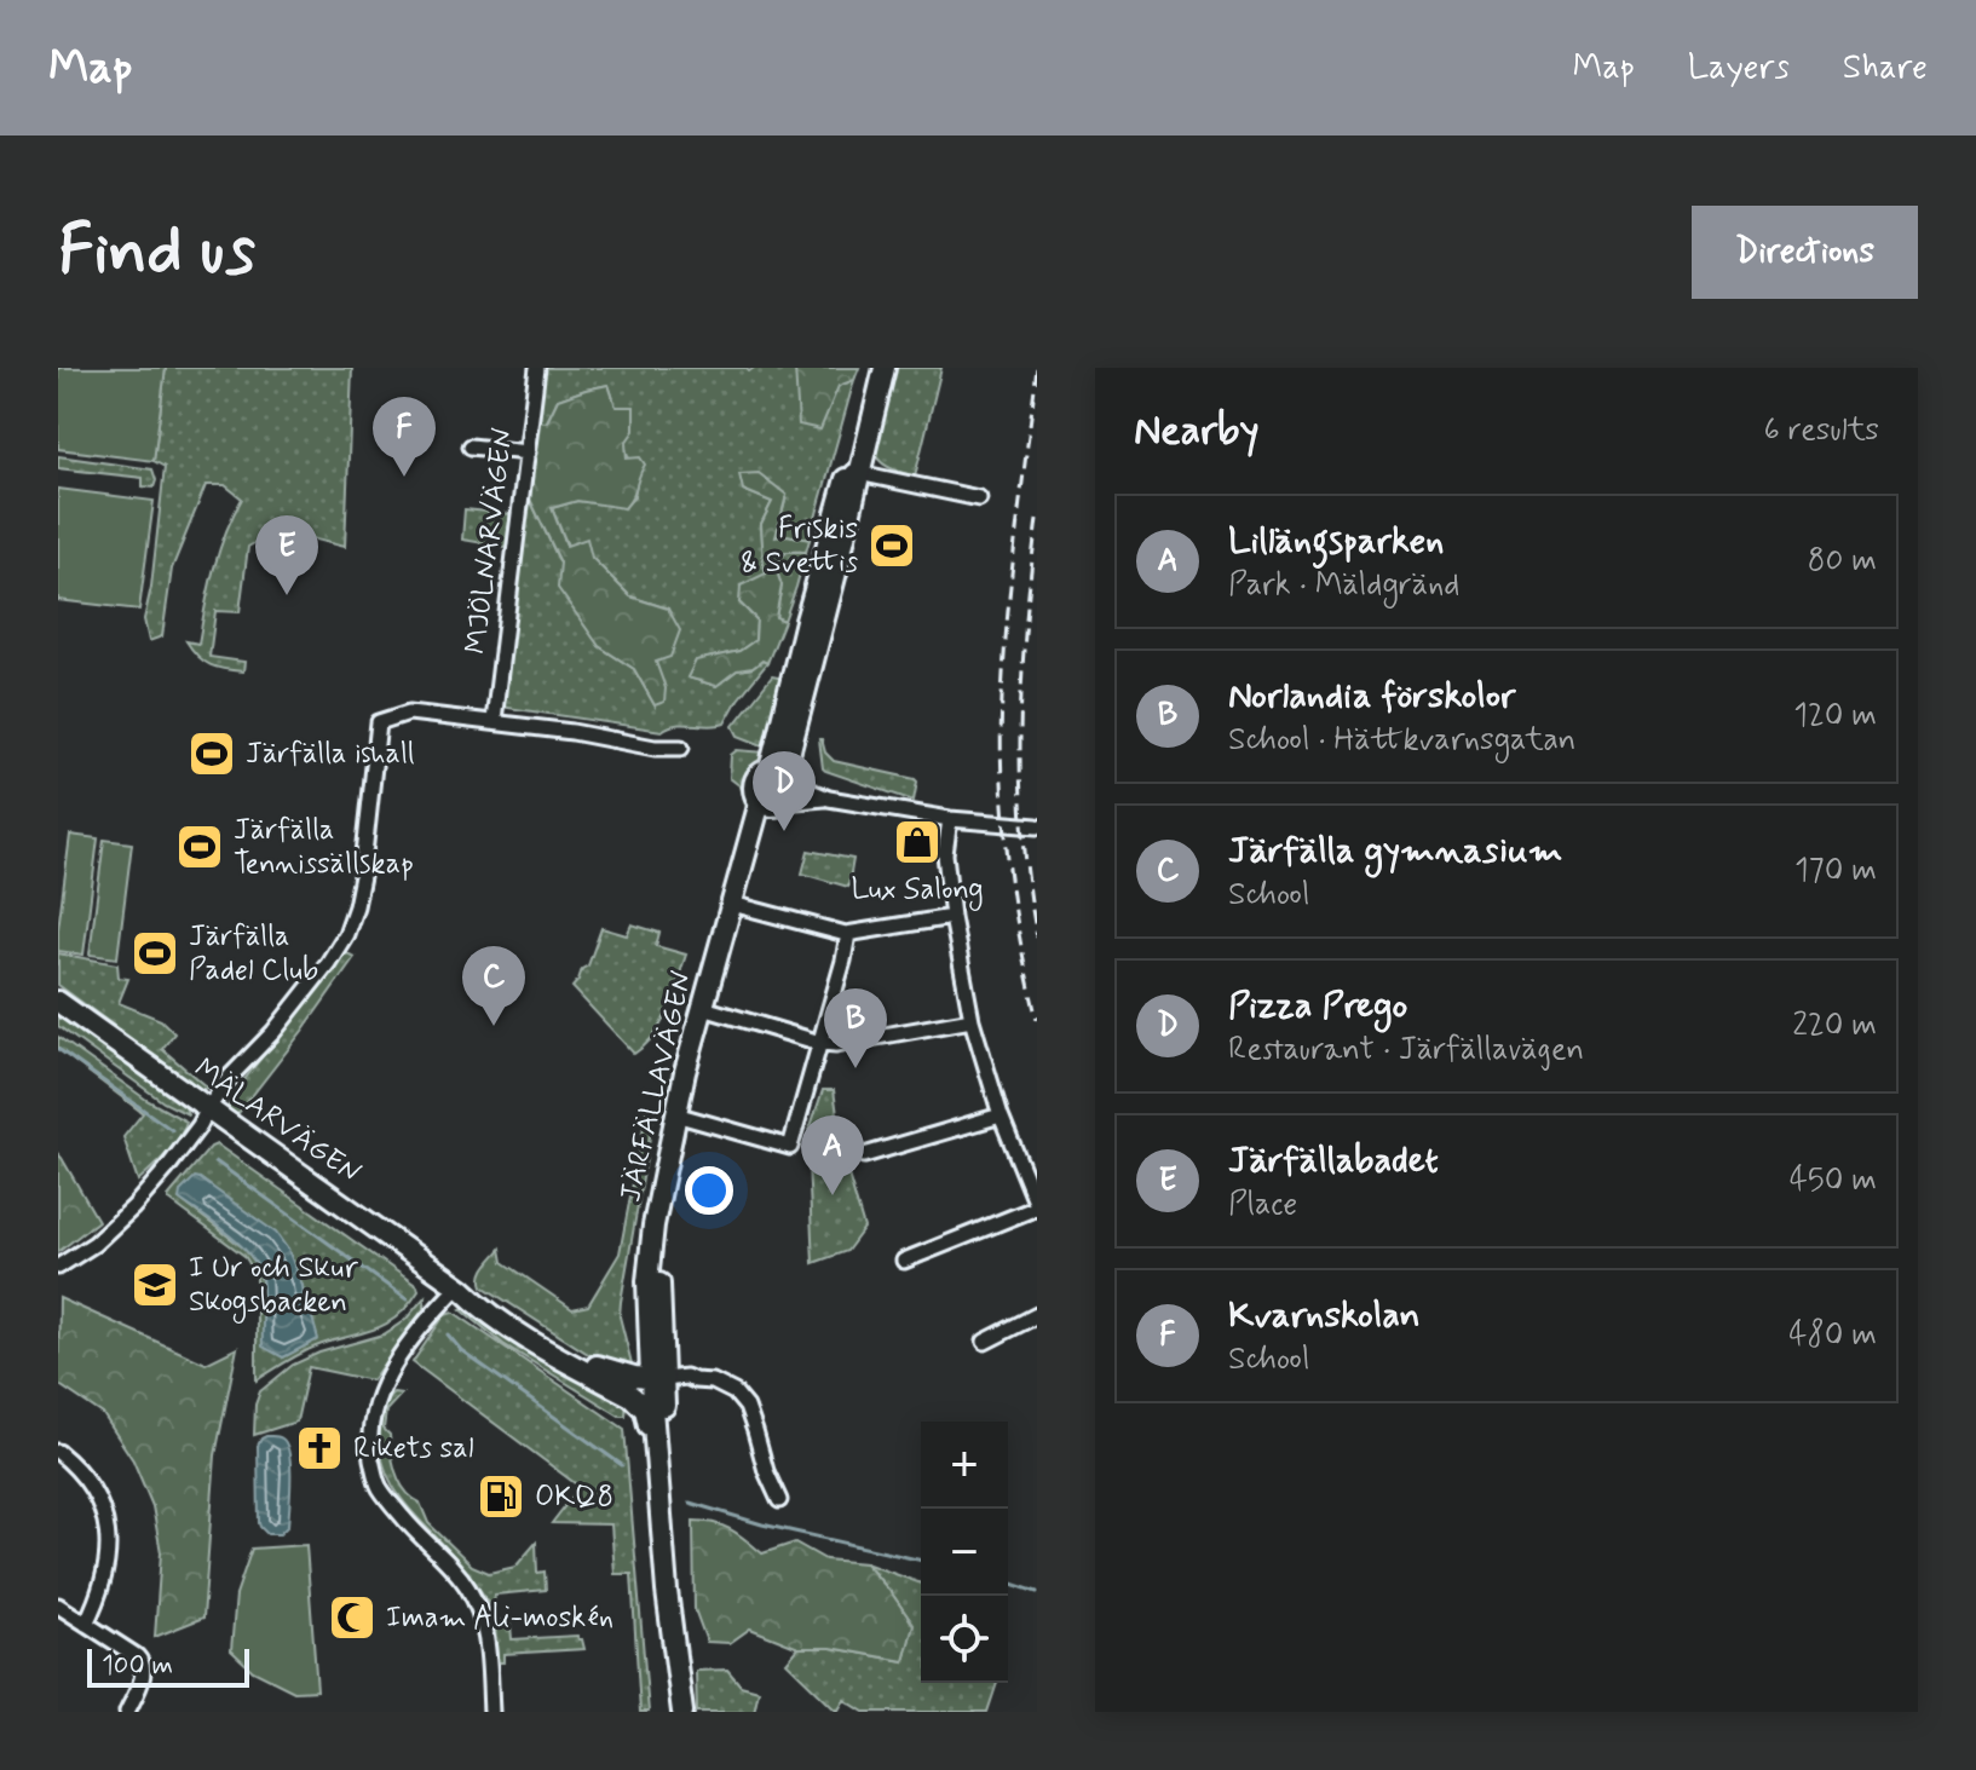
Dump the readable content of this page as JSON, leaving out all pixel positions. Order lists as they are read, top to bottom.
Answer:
{
  "streets": {
    "street": ["MJÖLNARVÄGEN", "JÄRFÄLLAVÄGEN", "MÄLARVÄGEN"]
  },
  "crossings": [
    ["JÄRFÄLLAVÄGEN", "MÄLARVÄGEN"]
  ],
  "places": {
    "sports": [
      "Friskis & Svettis",
      "Järfälla ishall",
      "Järfälla Tennissällskap",
      "Järfälla Padel Club"
    ],
    "shop": ["Lux Salong"],
    "school or university": ["I Ur och Skur Skogsbacken"],
    "church": ["Rikets sal"],
    "fuel station": ["OKQ8"],
    "mosque": ["Imam Ali-moskén"]
  },
  "scale_bar": "100 m",
  "page": {
    "header": "Map",
    "nav": ["Map", "Layers", "Share"],
    "buttons": "Directions",
    "title": "Find us",
    "heading": ["Nearby", "6 results"],
    "pins": [
      "F",
      "E",
      "D",
      "C",
      "B",
      "A"
    ],
    "list": [
      {
        "mark": "A",
        "name": "Lillängsparken",
        "note": "Park · Mäldgränd",
        "value": "80 m"
      },
      {
        "mark": "B",
        "name": "Norlandia förskolor",
        "note": "School · Hättkvarnsgatan",
        "value": "120 m"
      },
      {
        "mark": "C",
        "name": "Järfälla gymnasium",
        "note": "School",
        "value": "170 m"
      },
      {
        "mark": "D",
        "name": "Pizza Prego",
        "note": "Restaurant · Järfällavägen",
        "value": "220 m"
      },
      {
        "mark": "E",
        "name": "Järfällabadet",
        "note": "Place",
        "value": "450 m"
      },
      {
        "mark": "F",
        "name": "Kvarnskolan",
        "note": "School",
        "value": "480 m"
      }
    ],
    "map_buttons": ["+", "−"],
    "scale": "100 m"
  }
}
